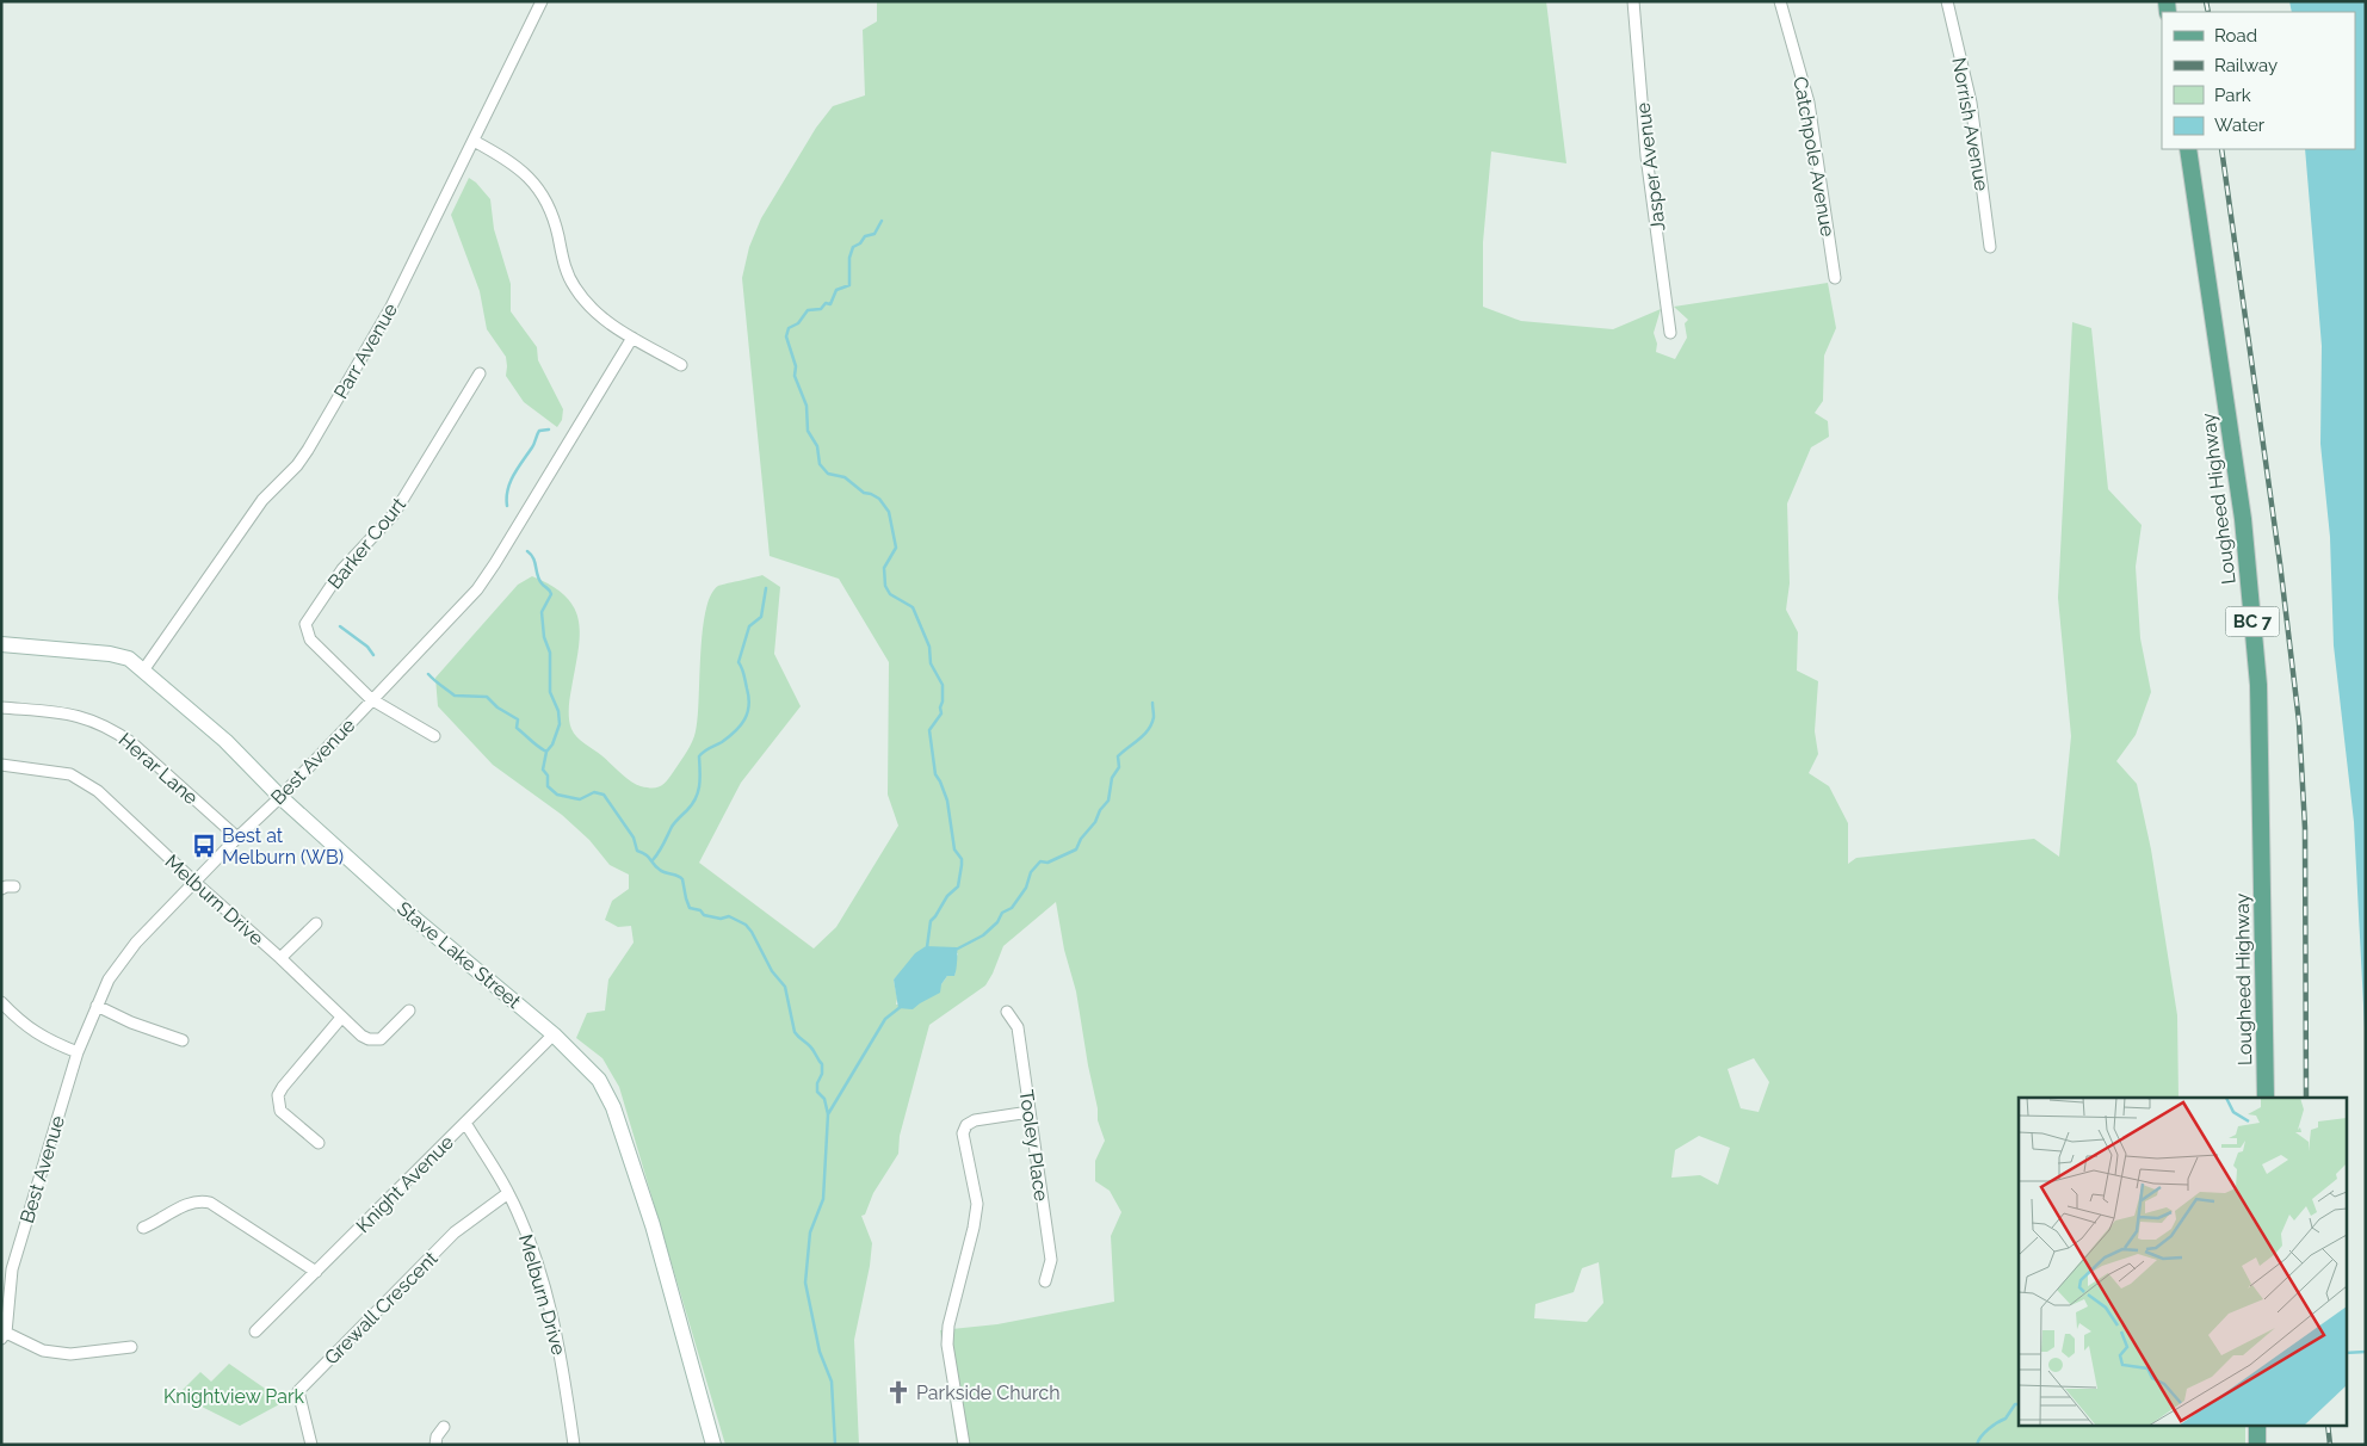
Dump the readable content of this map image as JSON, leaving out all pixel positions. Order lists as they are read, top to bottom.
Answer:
{
  "streets": {
    "main road": ["Lougheed Highway", "BC 7", "Stave Lake Street"],
    "street": [
      "Norrish Avenue",
      "Catchpole Avenue",
      "Jasper Avenue",
      "Parr Avenue",
      "Barker Court",
      "Best Avenue",
      "Herar Lane",
      "Melburn Drive",
      "Tooley Place",
      "Knight Avenue",
      "Grewall Crescent"
    ]
  },
  "crossings": [
    ["Parr Avenue", "Stave Lake Street"],
    ["Barker Court", "Best Avenue"],
    ["Best Avenue", "Herar Lane"],
    ["Best Avenue", "Melburn Drive"],
    ["Best Avenue", "Stave Lake Street"],
    ["Melburn Drive", "Knight Avenue"],
    ["Melburn Drive", "Grewall Crescent"],
    ["Stave Lake Street", "Knight Avenue"]
  ],
  "parks": ["Knightview Park"],
  "places": {
    "bus stop": ["Best at Melburn (WB)"],
    "church": ["Parkside Church"]
  },
  "legend": [
    "Road",
    "Railway",
    "Park",
    "Water"
  ]
}
